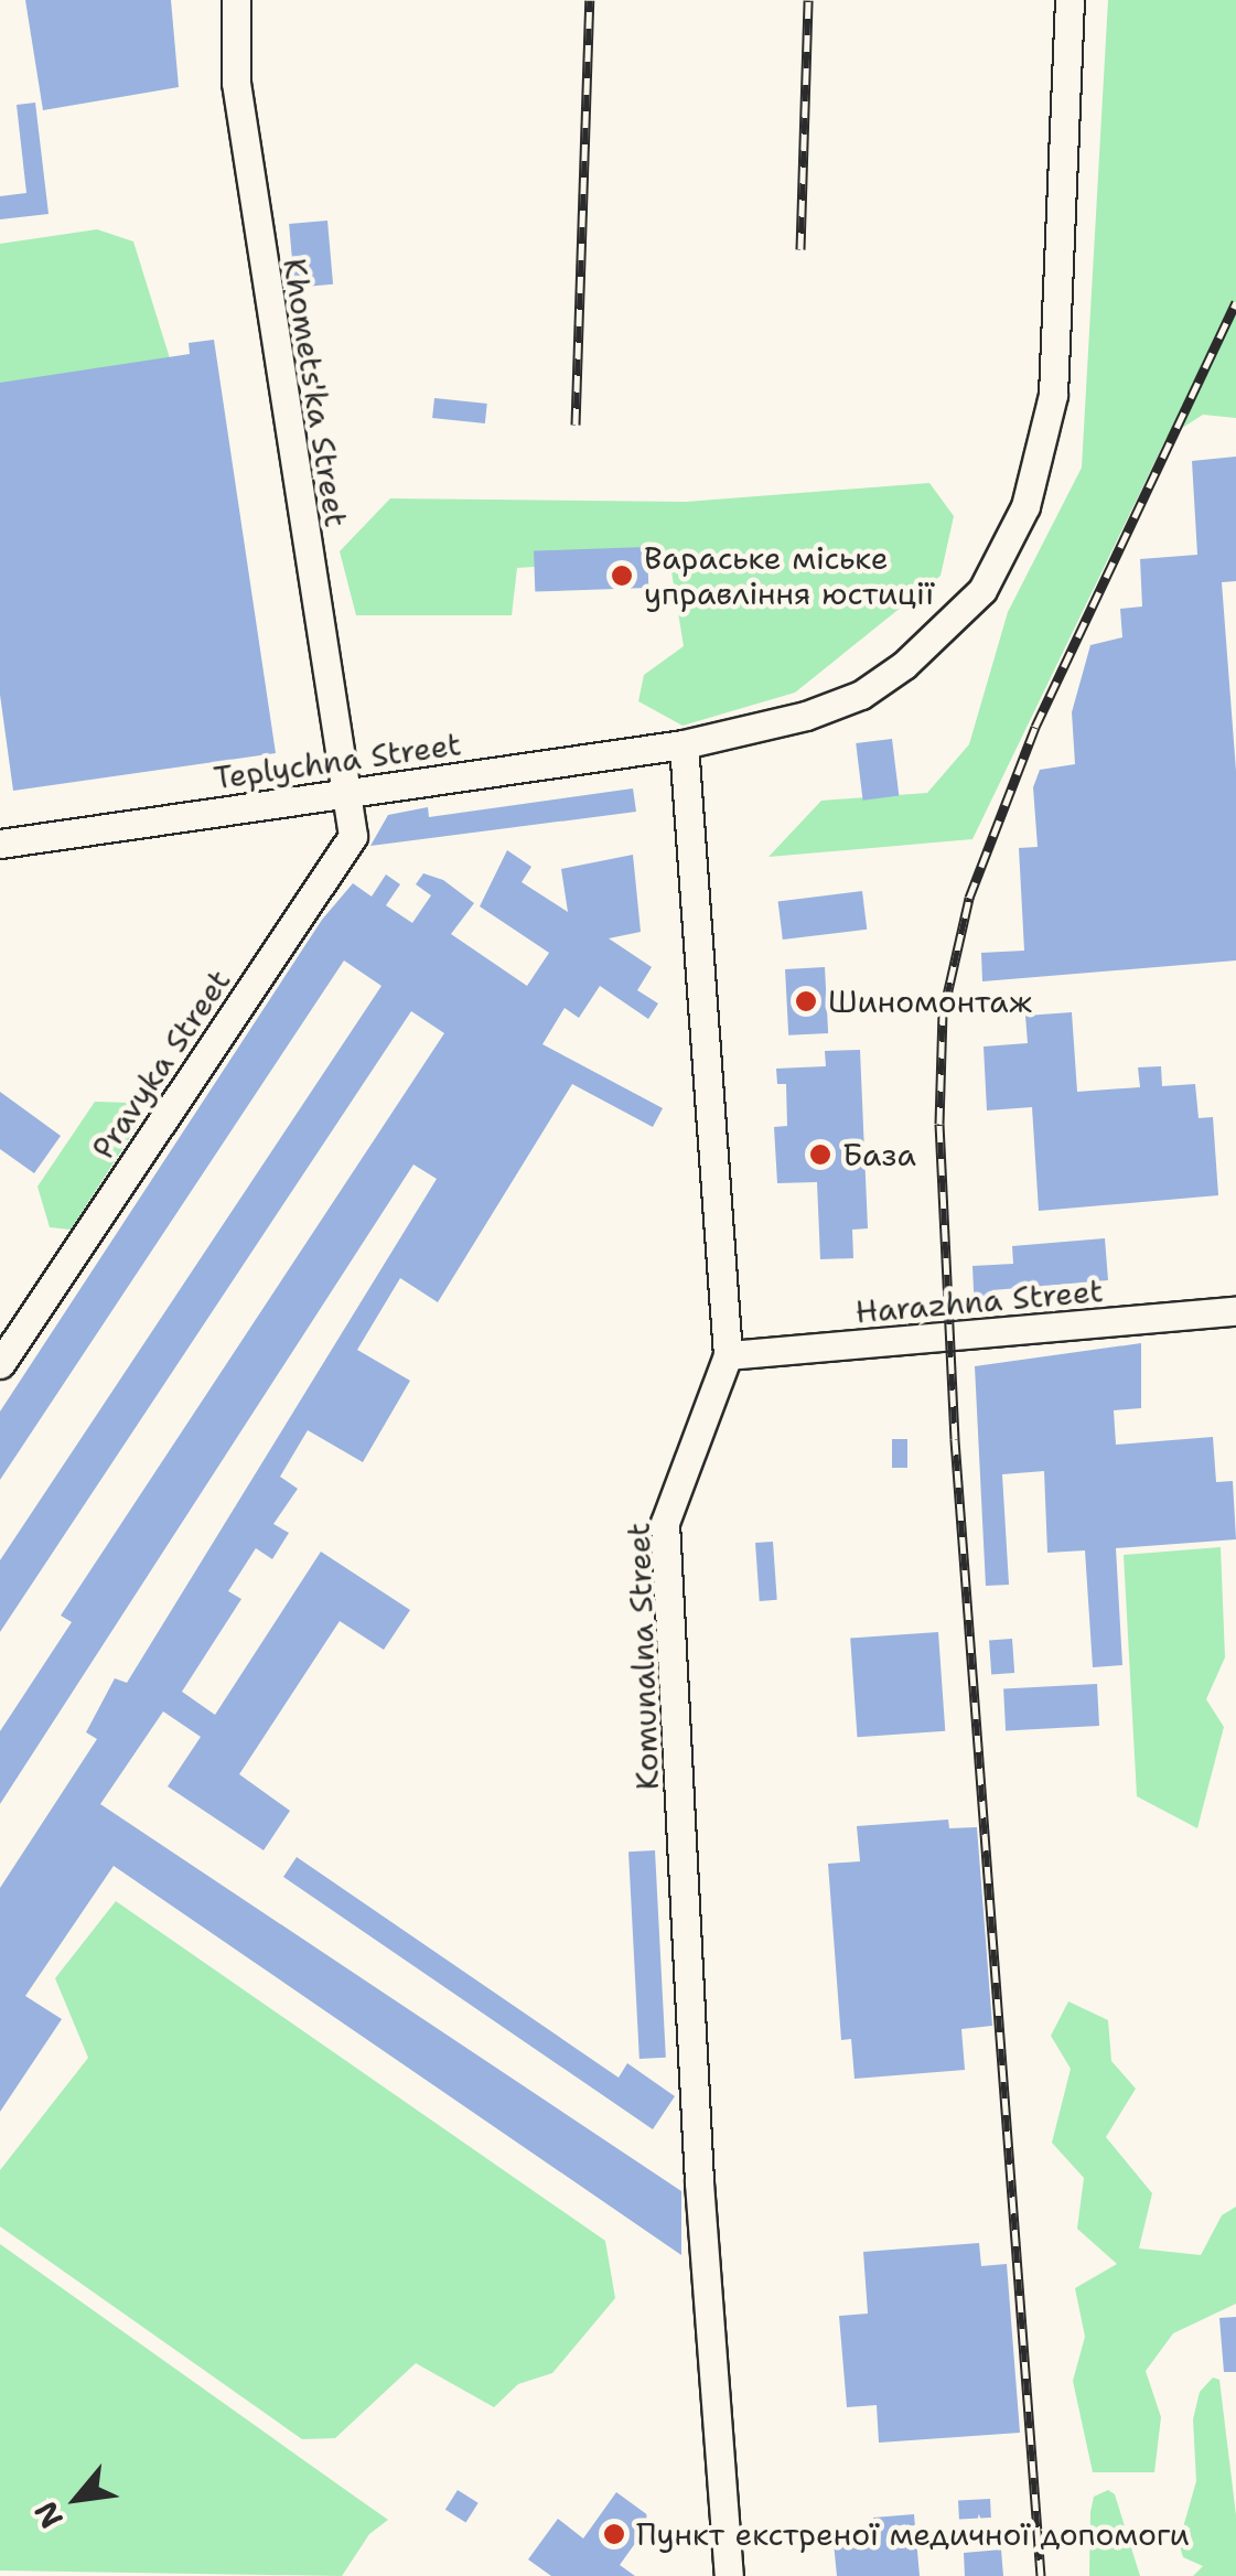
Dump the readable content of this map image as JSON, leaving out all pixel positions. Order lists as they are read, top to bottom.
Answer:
{
  "streets": {
    "street": [
      "Khomets'ka Street",
      "Teplychna Street",
      "Pravyka Street",
      "Harazhna Street",
      "Komunalna Street"
    ]
  },
  "crossings": [
    ["Khomets'ka Street", "Teplychna Street"],
    ["Khomets'ka Street", "Pravyka Street"],
    ["Teplychna Street", "Pravyka Street"],
    ["Teplychna Street", "Komunalna Street"],
    ["Harazhna Street", "Komunalna Street"]
  ],
  "places": [
    "Вараське міське управління юстиції",
    "Шиномонтаж",
    "База",
    "Пункт екстреної медичної допомоги"
  ],
  "north": "bottom left"
}
